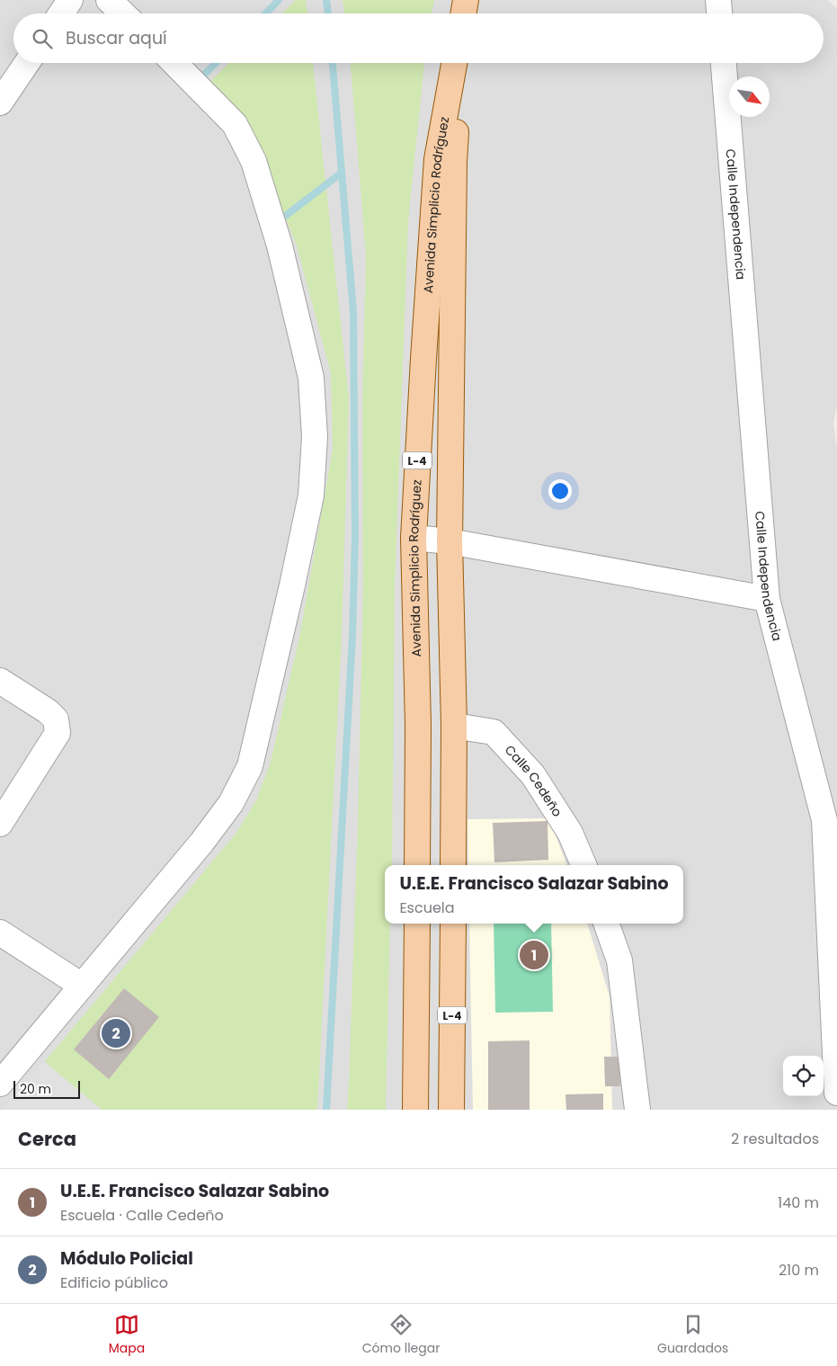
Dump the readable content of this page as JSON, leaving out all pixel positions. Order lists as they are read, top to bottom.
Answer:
{
  "streets": {
    "main road": ["Avenida Simplicio Rodríguez", "L-4"],
    "street": ["Calle Independencia", "Calle Cedeño"]
  },
  "crossings": [
    ["Avenida Simplicio Rodríguez", "Calle Cedeño"]
  ],
  "scale_bar": "20 m",
  "north": "bottom right",
  "page": {
    "search": "Buscar aquí",
    "popup": ["U.E.E. Francisco Salazar Sabino", "Escuela"],
    "pins": ["1", "2"],
    "scale": "20 m",
    "heading": ["Cerca", "2 resultados"],
    "list": [
      {
        "mark": "1",
        "name": "U.E.E. Francisco Salazar Sabino",
        "note": "Escuela · Calle Cedeño",
        "value": "140 m"
      },
      {
        "mark": "2",
        "name": "Módulo Policial",
        "note": "Edificio público",
        "value": "210 m"
      }
    ],
    "nav": ["Mapa", "Cómo llegar", "Guardados"]
  }
}
